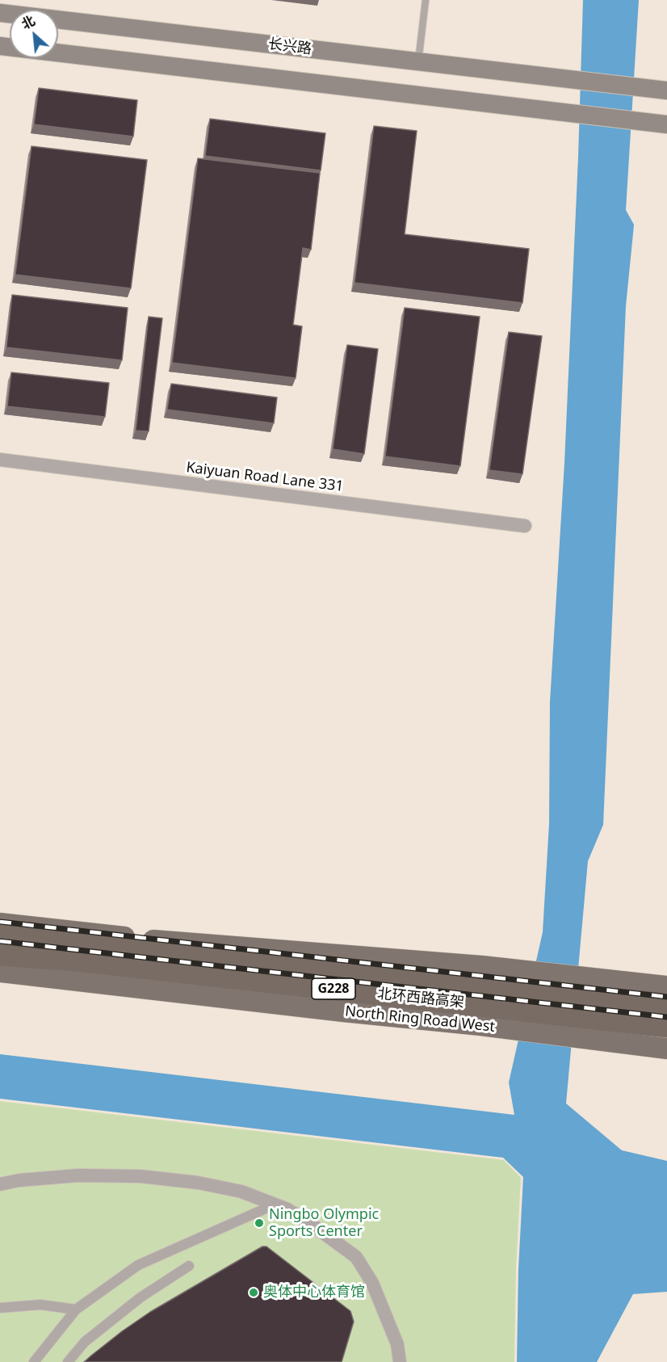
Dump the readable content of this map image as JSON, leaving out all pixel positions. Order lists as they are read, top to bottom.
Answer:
{
  "streets": {
    "highway": ["G228", "北环西路高架"],
    "main road": ["长兴路", "North Ring Road West"],
    "street": ["Kaiyuan Road Lane 331"]
  },
  "places": ["Ningbo Olympic Sports Center", "奥体中心体育馆"],
  "north": "top left"
}
